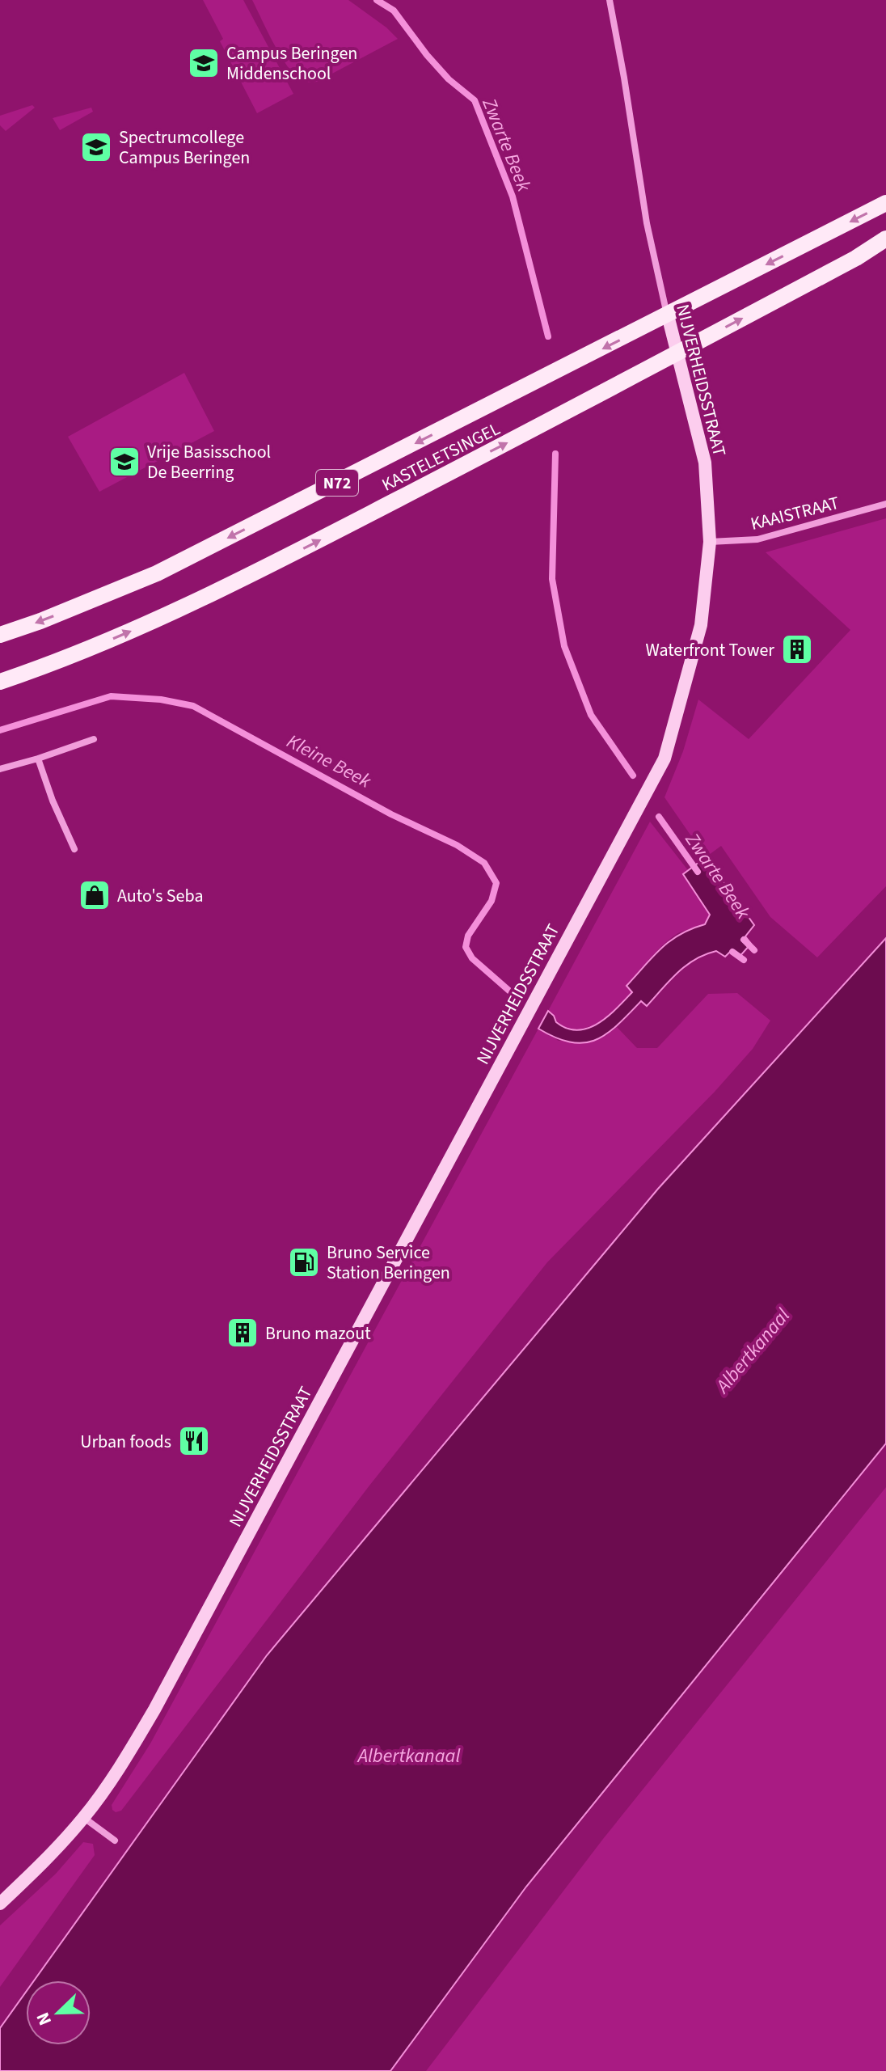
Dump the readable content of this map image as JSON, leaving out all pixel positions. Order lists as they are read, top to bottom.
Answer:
{
  "streets": {
    "main road": ["KASTELETSINGEL", "N72"],
    "street": ["NIJVERHEIDSSTRAAT", "KAAISTRAAT"]
  },
  "crossings": [
    ["NIJVERHEIDSSTRAAT", "KASTELETSINGEL"],
    ["NIJVERHEIDSSTRAAT", "KAAISTRAAT"]
  ],
  "water": ["Zwarte Beek", "Kleine Beek", "Albertkanaal"],
  "places": {
    "school or university": ["Campus Beringen Middenschool", "Spectrumcollege Campus Beringen", "Vrije Basisschool De Beerring"],
    "building": ["Waterfront Tower", "Bruno mazout"],
    "shop": ["Auto's Seba"],
    "fuel station": ["Bruno Service Station Beringen"],
    "restaurant": ["Urban foods"]
  },
  "north": "bottom left"
}
